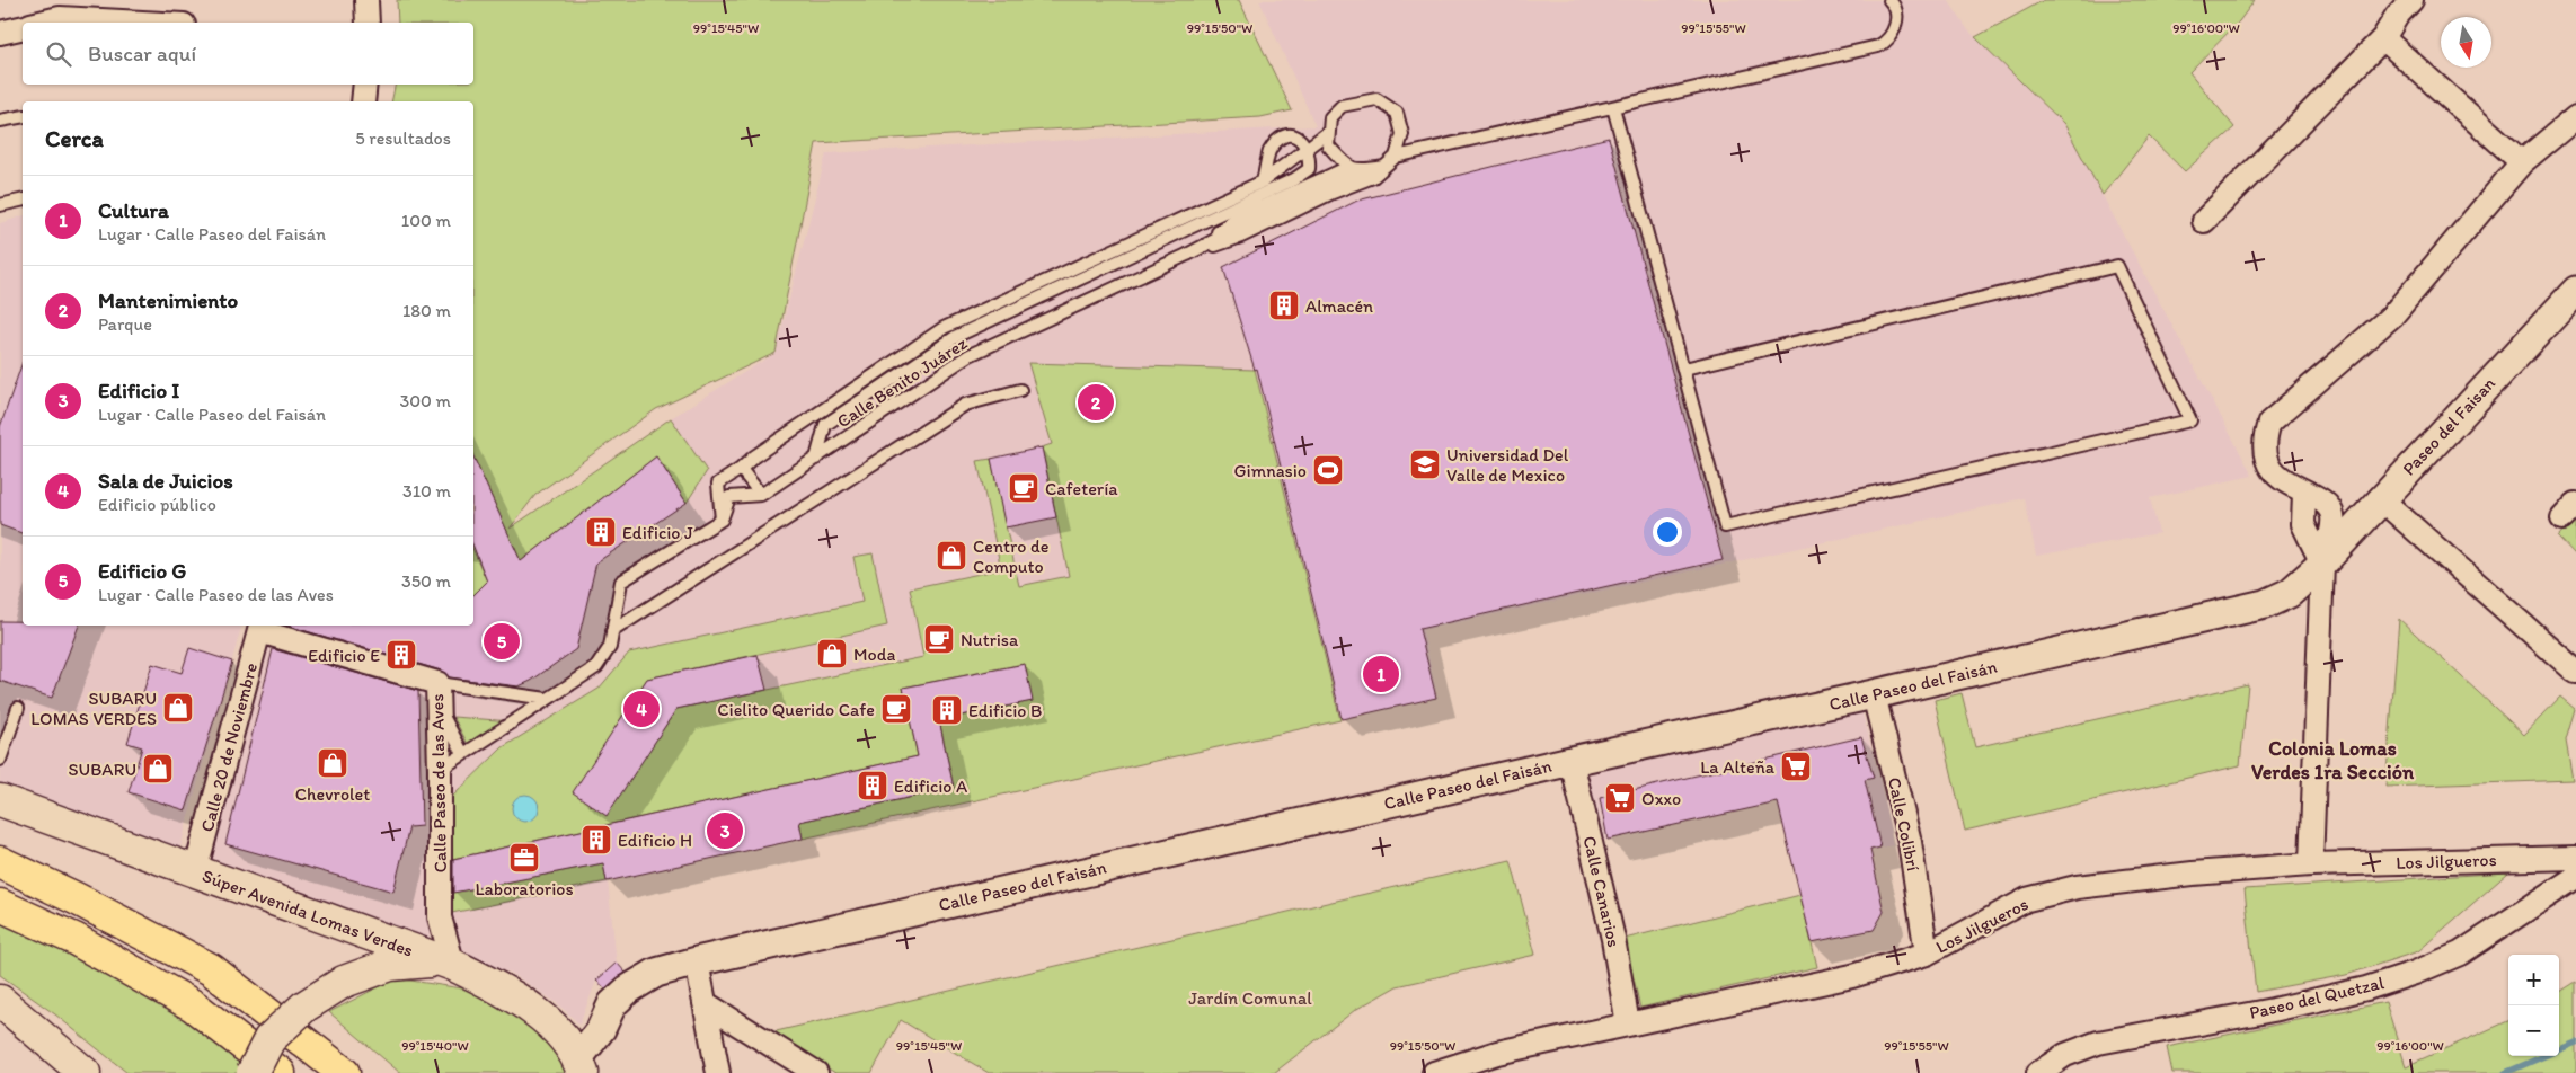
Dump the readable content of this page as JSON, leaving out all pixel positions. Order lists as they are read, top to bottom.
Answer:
{
  "streets": {
    "main road": ["Súper Avenida Lomas Verdes"],
    "street": [
      "Paseo del Faisan",
      "Calle Paseo del Faisán",
      "Calle 20 de Noviembre",
      "Calle Paseo de las Aves",
      "Calle Colibrí",
      "Los Jilgueros",
      "Calle Canarios",
      "Paseo del Quetzal"
    ],
    "lane": ["Calle Benito Juárez"]
  },
  "crossings": [
    ["Paseo del Faisan", "Calle Paseo del Faisán"],
    ["Calle Paseo del Faisán", "Calle Colibrí"],
    ["Calle Paseo del Faisán", "Calle Canarios"],
    ["Calle Paseo del Faisán", "Súper Avenida Lomas Verdes"],
    ["Calle 20 de Noviembre", "Calle Paseo de las Aves"],
    ["Calle 20 de Noviembre", "Súper Avenida Lomas Verdes"],
    ["Calle Paseo de las Aves", "Súper Avenida Lomas Verdes"],
    ["Calle Colibrí", "Los Jilgueros"],
    ["Los Jilgueros", "Calle Canarios"]
  ],
  "districts": ["Colonia Lomas Verdes 1ra Sección"],
  "parks": ["Jardín Comunal"],
  "places": {
    "building": [
      "Almacén",
      "Edificio J",
      "Edificio E",
      "Edificio B",
      "Edificio A",
      "Edificio H"
    ],
    "school or university": ["Universidad Del Valle de Mexico"],
    "sports": ["Gimnasio"],
    "cafe": ["Cafetería", "Nutrisa", "Cielito Querido Cafe"],
    "shop": [
      "Centro de Computo",
      "Moda",
      "SUBARU LOMAS VERDES",
      "Chevrolet",
      "SUBARU"
    ],
    "supermarket": ["La Alteña", "Oxxo"],
    "office": ["Laboratorios"]
  },
  "north": "bottom",
  "page": {
    "search": "Buscar aquí",
    "heading": ["Cerca", "5 resultados"],
    "list": [
      {
        "mark": "1",
        "name": "Cultura",
        "note": "Lugar · Calle Paseo del Faisán",
        "value": "100 m"
      },
      {
        "mark": "2",
        "name": "Mantenimiento",
        "note": "Parque",
        "value": "180 m"
      },
      {
        "mark": "3",
        "name": "Edificio I",
        "note": "Lugar · Calle Paseo del Faisán",
        "value": "300 m"
      },
      {
        "mark": "4",
        "name": "Sala de Juicios",
        "note": "Edificio público",
        "value": "310 m"
      },
      {
        "mark": "5",
        "name": "Edificio G",
        "note": "Lugar · Calle Paseo de las Aves",
        "value": "350 m"
      }
    ],
    "pins": [
      "2",
      "5",
      "1",
      "4",
      "3"
    ],
    "map_buttons": ["+", "−"]
  },
  "coordinates": [
    "99°15'45\"W",
    "99°15'50\"W",
    "99°15'55\"W",
    "99°16'00\"W",
    "99°15'40\"W"
  ]
}
